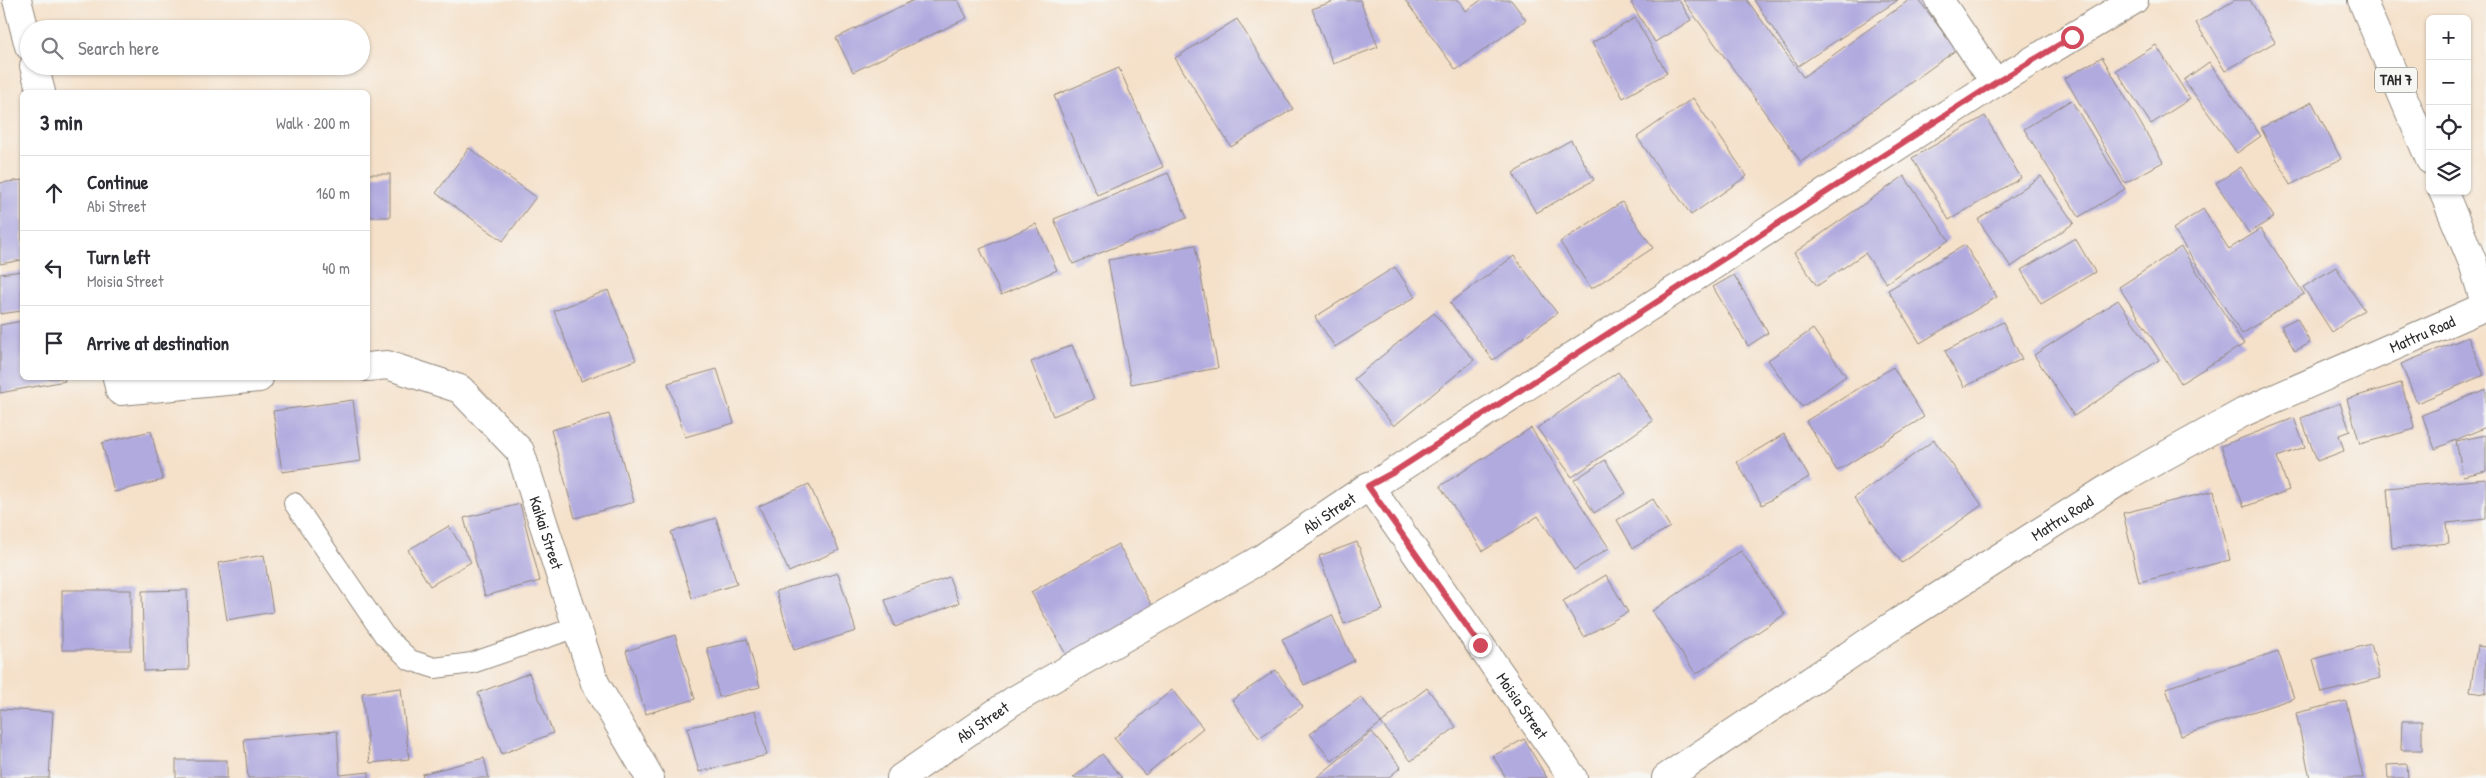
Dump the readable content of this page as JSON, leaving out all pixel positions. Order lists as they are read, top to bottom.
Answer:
{
  "streets": {
    "main road": [
      "TAH 7",
      "Mattru Road",
      "Abi Street",
      "Kaikai Street",
      "Moisia Street"
    ]
  },
  "crossings": [
    ["Abi Street", "Moisia Street"]
  ],
  "page": {
    "map_buttons": ["+", "−"],
    "search": "Search here",
    "heading": ["3 min", "Walk · 200 m"],
    "list": [
      ["Continue", "Abi Street", "160 m"],
      ["Turn left", "Moisia Street", "40 m"],
      "Arrive at destination"
    ]
  }
}
